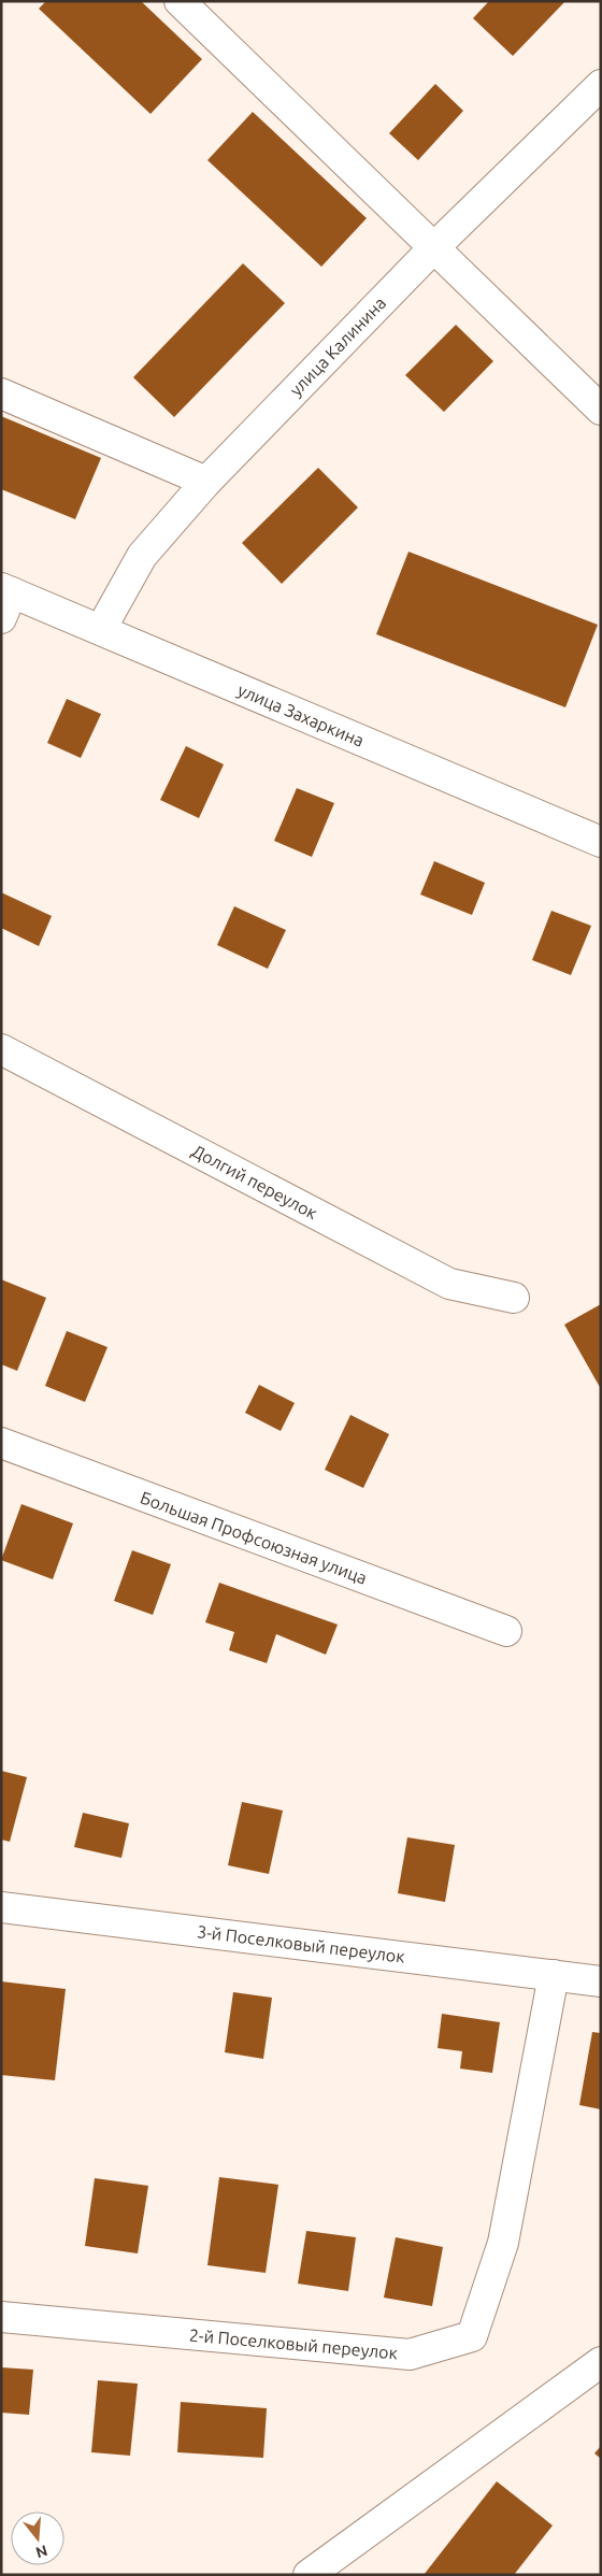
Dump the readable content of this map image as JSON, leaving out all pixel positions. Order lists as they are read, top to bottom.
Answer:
{
  "streets": {
    "street": [
      "улица Калинина",
      "улица Захаркина",
      "Долгий переулок",
      "Большая Профсоюзная улица",
      "3-й Поселковый переулок",
      "2-й Поселковый переулок"
    ]
  },
  "crossings": [
    ["улица Калинина", "улица Захаркина"],
    ["3-й Поселковый переулок", "2-й Поселковый переулок"]
  ],
  "north": "bottom"
}
